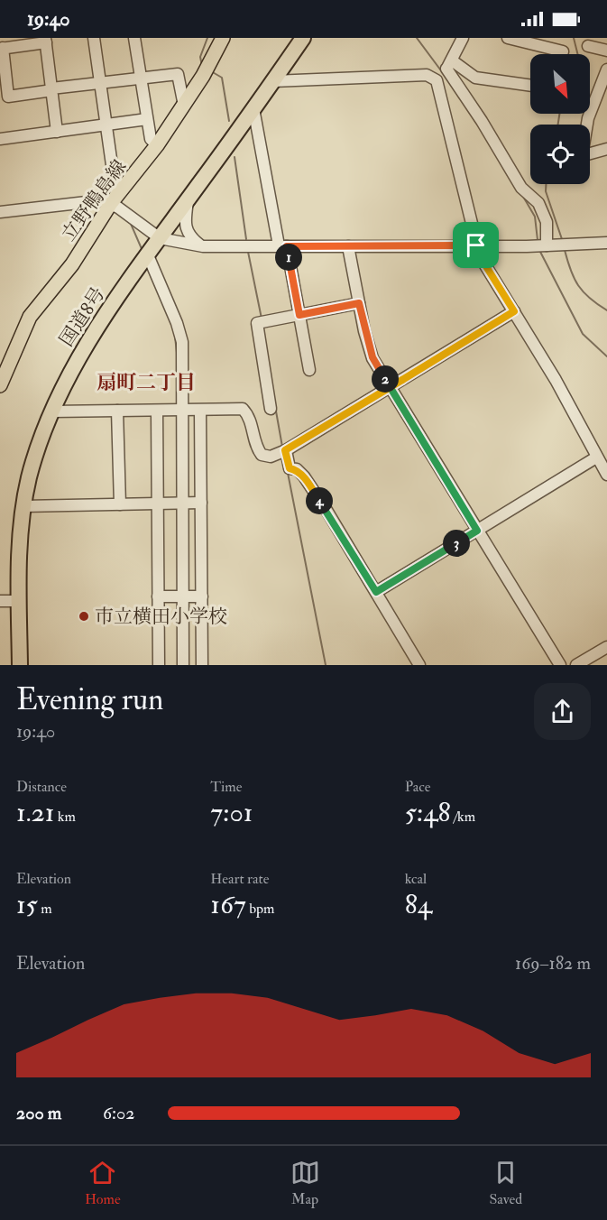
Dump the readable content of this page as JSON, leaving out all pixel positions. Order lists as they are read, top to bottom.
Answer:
{
  "streets": {
    "highway": ["国道8号"],
    "main road": ["立野鴨島線"]
  },
  "districts": ["扇町二丁目"],
  "places": ["市立横田小学校"],
  "north": "bottom right",
  "page": {
    "status": "19:40",
    "pins": [
      "1",
      "2",
      "4",
      "3"
    ],
    "heading": ["Evening run", "19:40"],
    "stats": [
      ["Distance", "1.21 km"],
      ["Time", "7:01"],
      ["Pace", "5:48 /km"],
      ["Elevation", "15 m"],
      ["Heart rate", "167 bpm"],
      ["kcal", "84"]
    ],
    "chart": ["Elevation", "169–182 m"],
    "list": [
      {
        "name": "200 m",
        "note": "6:02"
      }
    ],
    "tabs": ["Home", "Map", "Saved"]
  }
}
